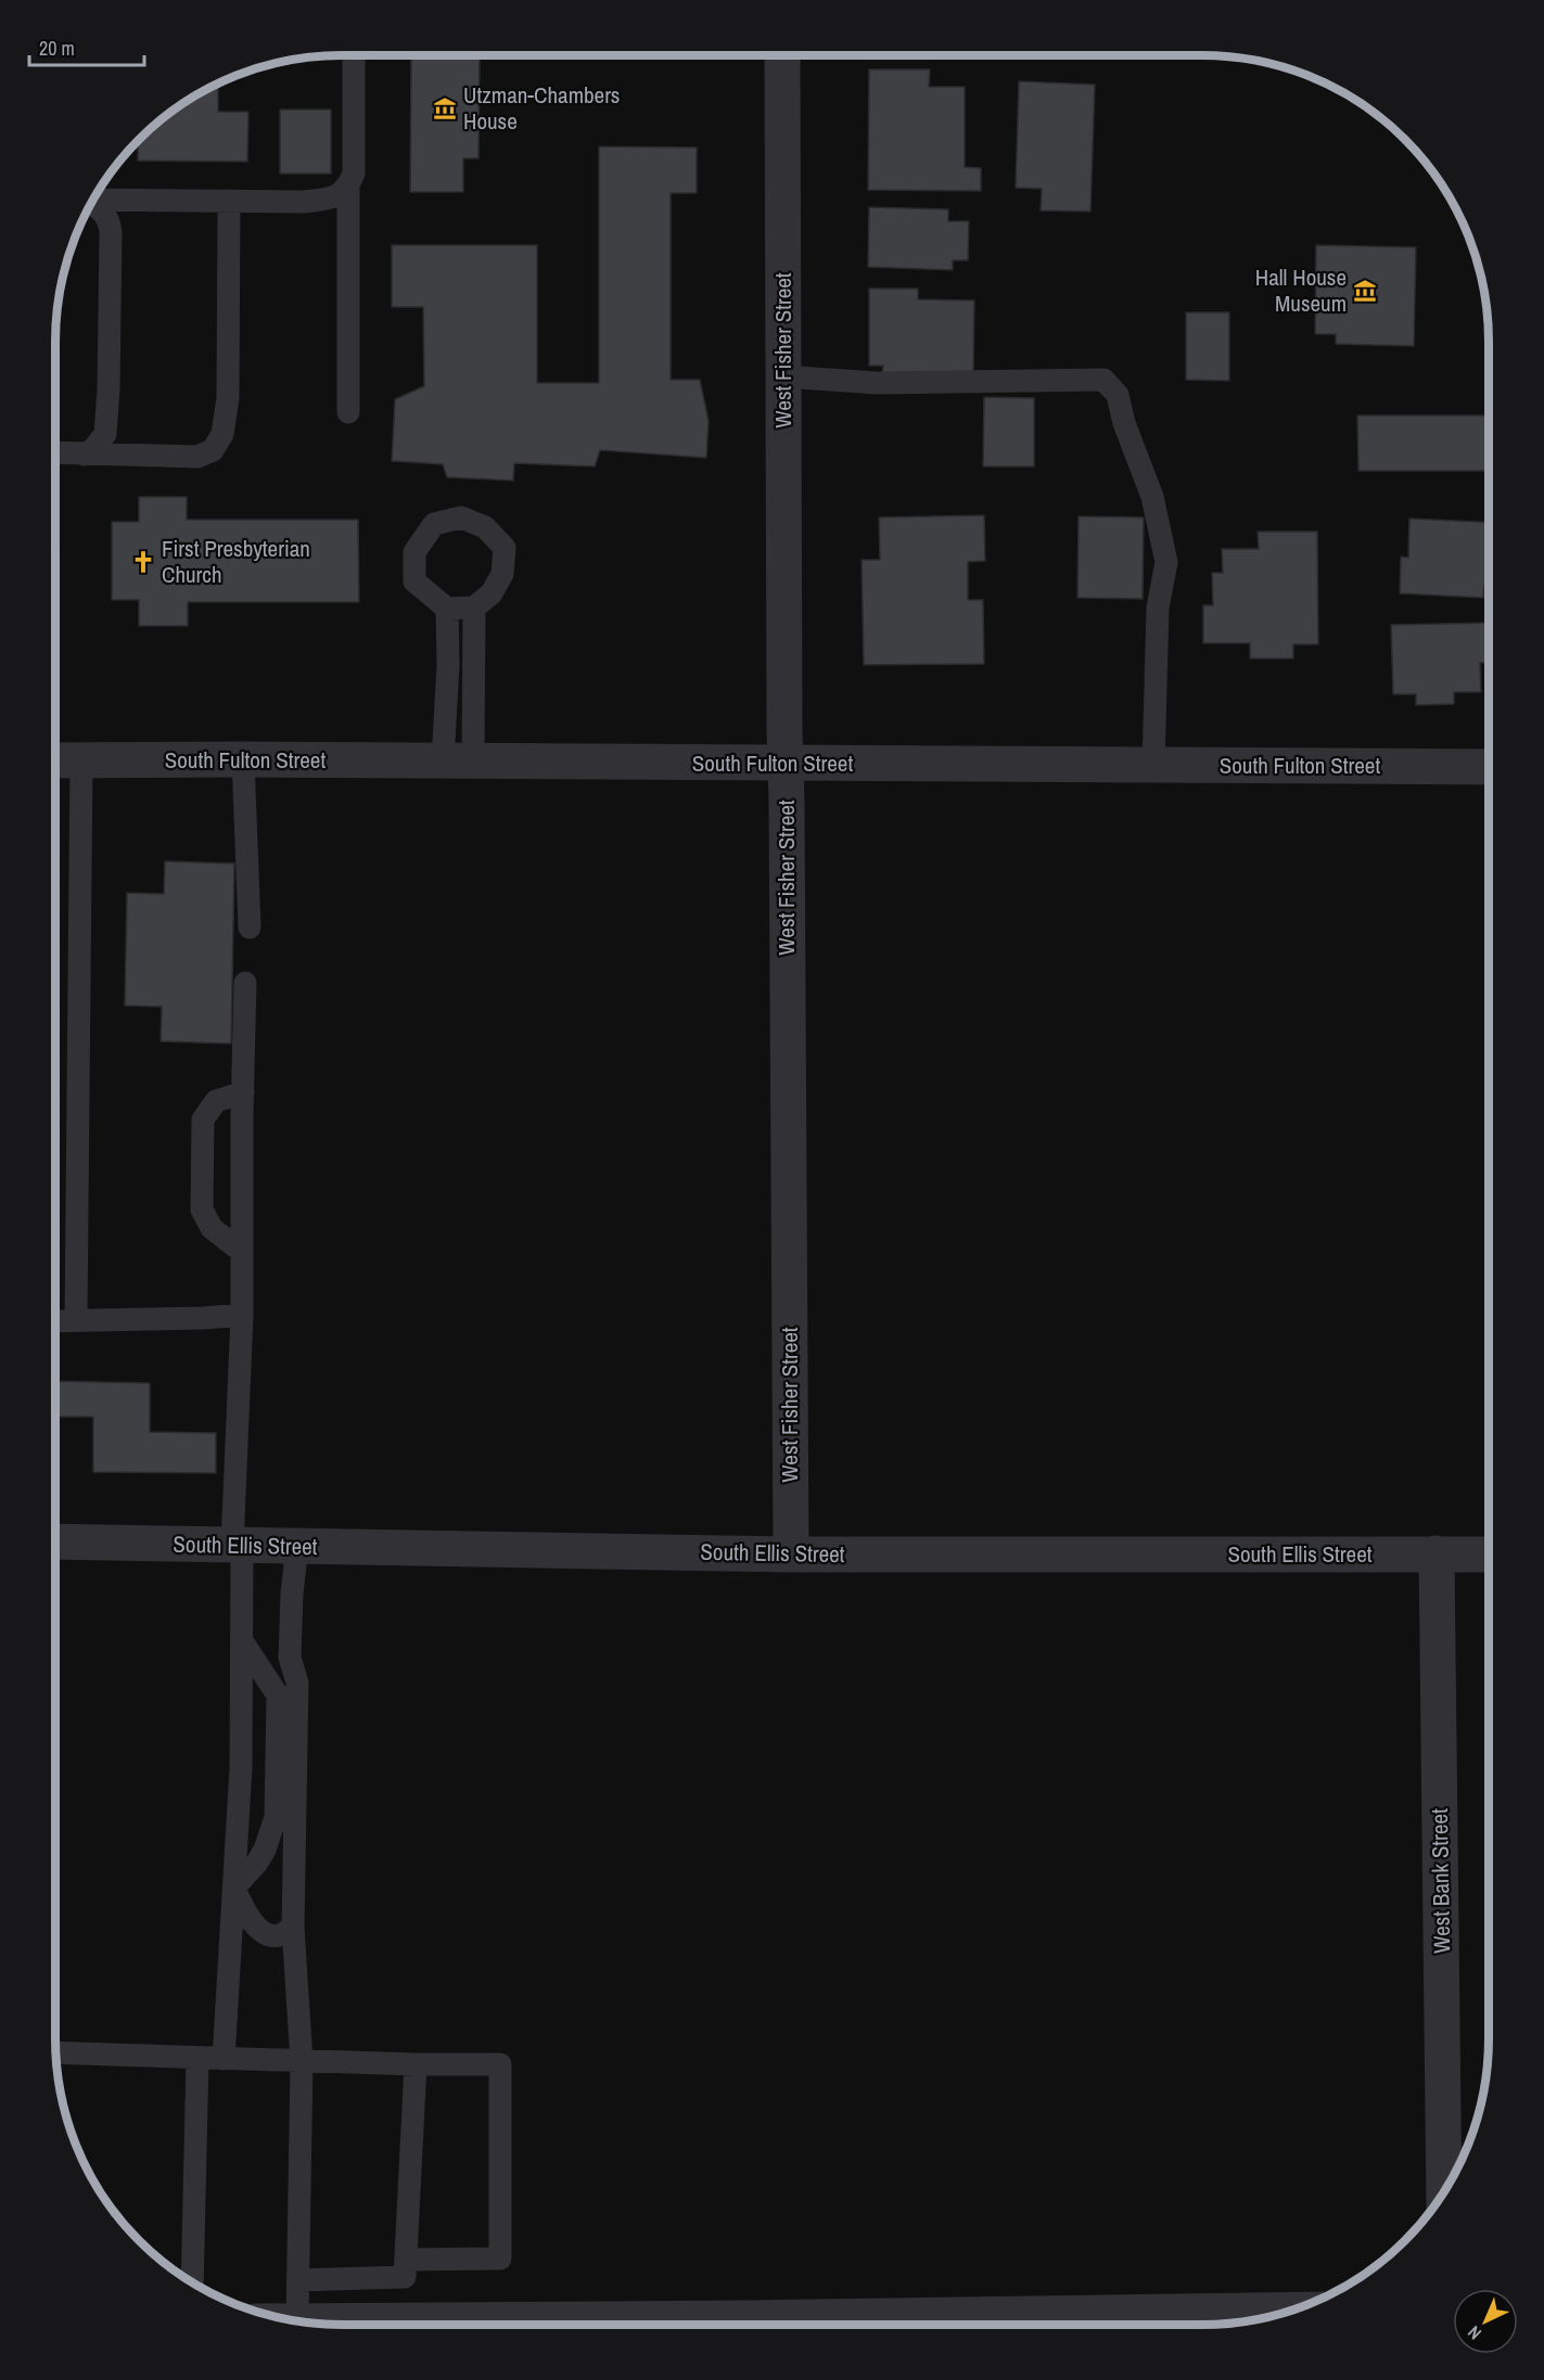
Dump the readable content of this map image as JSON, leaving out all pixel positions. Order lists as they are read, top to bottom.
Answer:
{
  "streets": {
    "street": [
      "West Fisher Street",
      "South Fulton Street",
      "South Ellis Street",
      "West Bank Street"
    ]
  },
  "crossings": [
    ["West Fisher Street", "South Fulton Street"],
    ["West Fisher Street", "South Ellis Street"],
    ["South Ellis Street", "West Bank Street"]
  ],
  "places": {
    "museum": ["Utzman-Chambers House", "Hall House Museum"],
    "church": ["First Presbyterian Church"]
  },
  "scale_bar": "20 m",
  "north": "bottom left"
}
